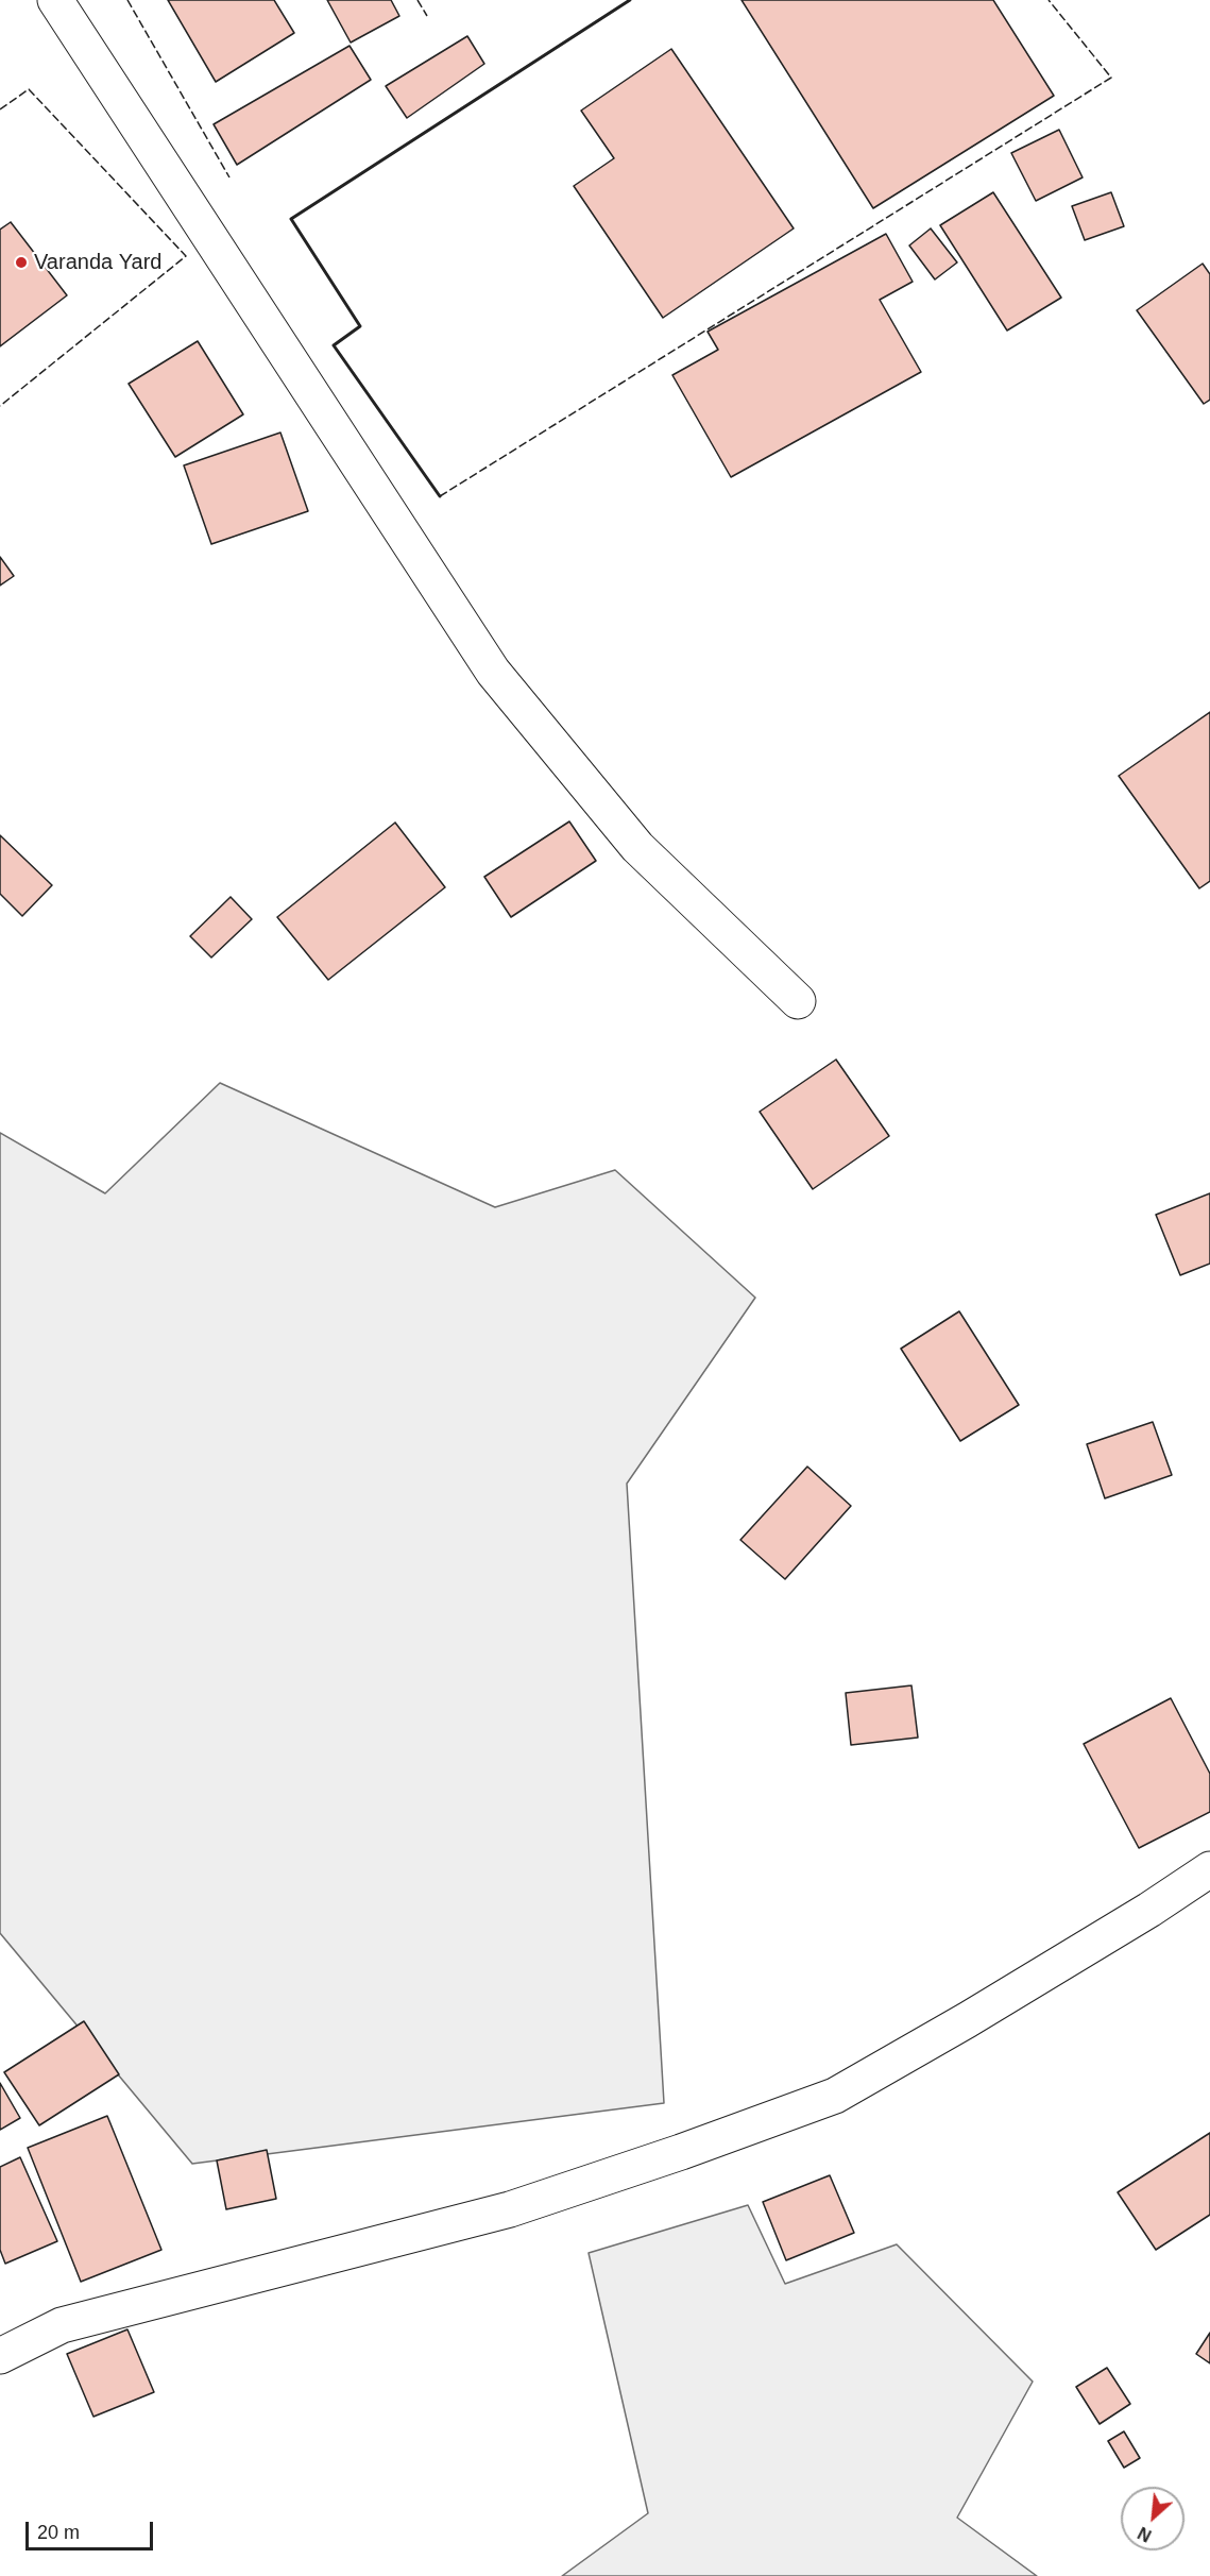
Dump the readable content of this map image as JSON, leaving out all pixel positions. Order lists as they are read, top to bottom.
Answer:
{
  "places": ["Varanda Yard"],
  "scale_bar": "20 m",
  "north": "bottom left"
}
